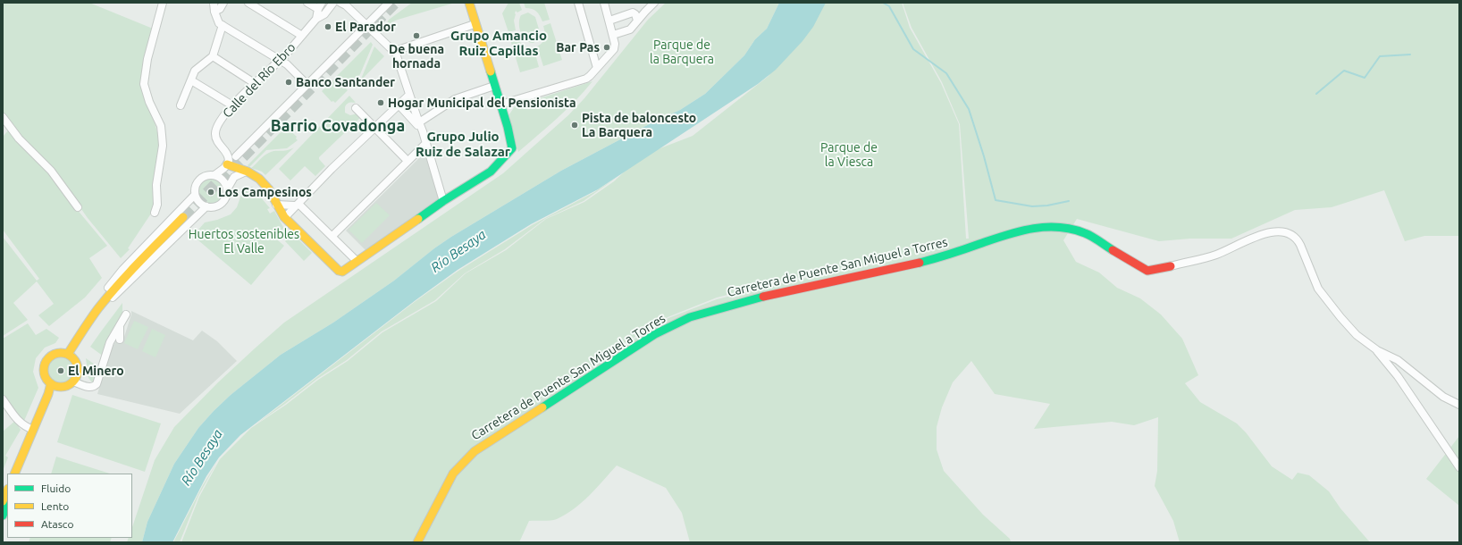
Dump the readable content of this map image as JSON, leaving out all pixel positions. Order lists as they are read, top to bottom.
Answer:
{
  "streets": {
    "street": ["Calle del Río Ebro", "Carretera de Puente San Miguel a Torres"]
  },
  "districts": ["Grupo Amancio Ruiz Capillas", "Barrio Covadonga", "Grupo Julio Ruiz de Salazar"],
  "water": ["Río Besaya"],
  "parks": ["Parque de la Barquera", "Parque de la Viesca", "Huertos sostenibles El Valle"],
  "places": [
    "El Parador",
    "De buena hornada",
    "Bar Pas",
    "Banco Santander",
    "Hogar Municipal del Pensionista",
    "Pista de baloncesto La Barquera",
    "Los Campesinos",
    "El Minero"
  ],
  "legend": ["Fluido", "Lento", "Atasco"]
}
